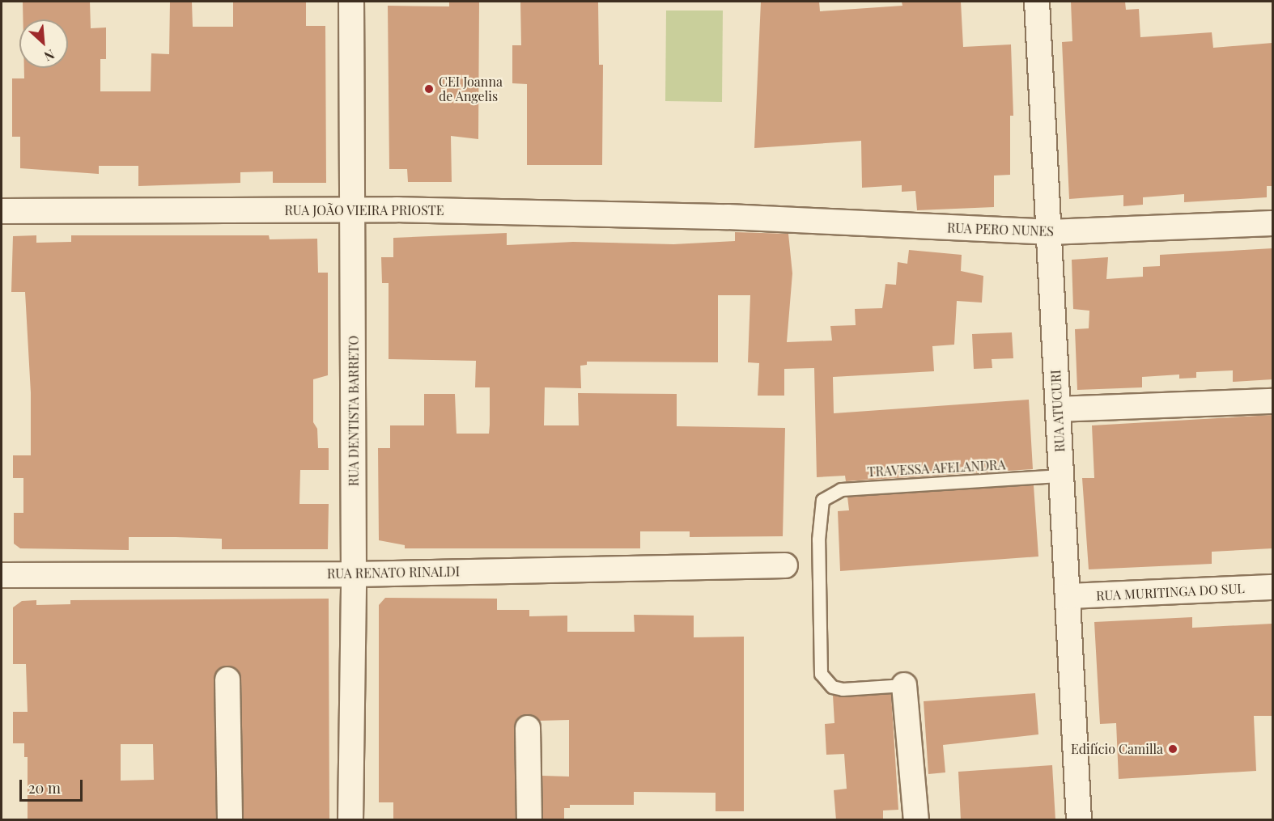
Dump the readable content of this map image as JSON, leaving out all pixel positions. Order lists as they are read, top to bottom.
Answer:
{
  "streets": {
    "street": [
      "RUA JOÃO VIEIRA PRIOSTE",
      "RUA PERO NUNES",
      "RUA DENTISTA BARRETO",
      "RUA ATUCURI",
      "RUA RENATO RINALDI",
      "RUA MURITINGA DO SUL"
    ],
    "lane": ["TRAVESSA AFELANDRA"]
  },
  "crossings": [
    ["RUA JOÃO VIEIRA PRIOSTE", "RUA PERO NUNES"],
    ["RUA JOÃO VIEIRA PRIOSTE", "RUA DENTISTA BARRETO"],
    ["RUA PERO NUNES", "RUA ATUCURI"],
    ["RUA DENTISTA BARRETO", "RUA RENATO RINALDI"],
    ["RUA ATUCURI", "TRAVESSA AFELANDRA"],
    ["RUA ATUCURI", "RUA MURITINGA DO SUL"]
  ],
  "places": ["CEI Joanna de Angelis", "Edifício Camilla"],
  "scale_bar": "20 m",
  "north": "bottom right"
}
